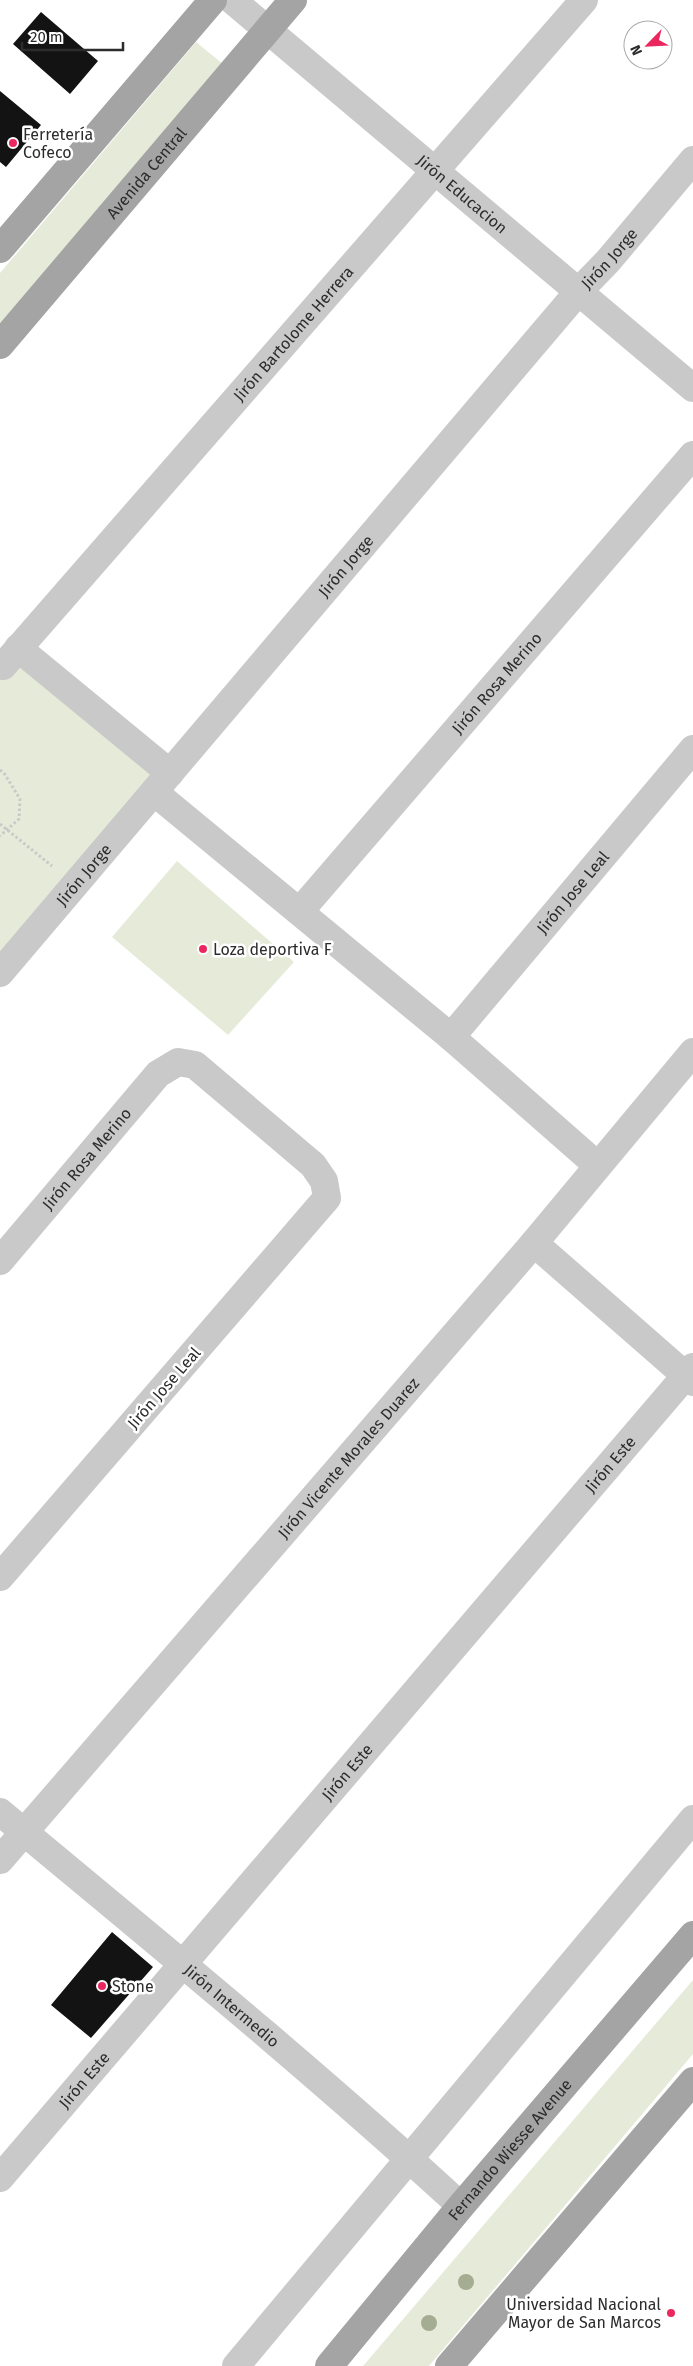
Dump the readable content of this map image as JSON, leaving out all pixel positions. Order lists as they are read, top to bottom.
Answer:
{
  "streets": {
    "main road": ["Avenida Central", "Fernando Wiesse Avenue"],
    "street": [
      "Jirón Educacion",
      "Jirón Jorge",
      "Jirón Bartolome Herrera",
      "Jirón Rosa Merino",
      "Jirón Jose Leal",
      "Jirón Vicente Morales Duarez",
      "Jirón Este",
      "Jirón Intermedio"
    ]
  },
  "crossings": [
    ["Avenida Central", "Jirón Educacion"],
    ["Jirón Educacion", "Jirón Jorge"],
    ["Jirón Educacion", "Jirón Bartolome Herrera"],
    ["Jirón Rosa Merino", "Jirón Jose Leal"],
    ["Jirón Vicente Morales Duarez", "Jirón Intermedio"],
    ["Jirón Este", "Jirón Intermedio"],
    ["Jirón Intermedio", "Fernando Wiesse Avenue"]
  ],
  "places": [
    "Ferretería Cofeco",
    "Loza deportiva F",
    "Stone",
    "Universidad Nacional Mayor de San Marcos"
  ],
  "scale_bar": "20 m",
  "north": "bottom left"
}
